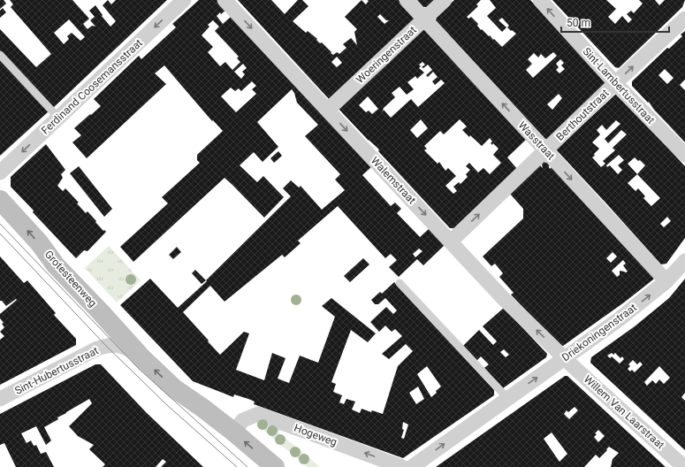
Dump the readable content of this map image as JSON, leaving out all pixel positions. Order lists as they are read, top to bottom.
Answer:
{
  "streets": {
    "main road": ["Grotesteenweg"],
    "street": [
      "Woeringenstraat",
      "Sint-Lambertusstraat",
      "Ferdinand Coosemansstraat",
      "Berthoutstraat",
      "Wasstraat",
      "Walemstraat",
      "Driekoningenstraat",
      "Sint-Hubertusstraat",
      "Willem Van Laarstraat",
      "Hogeweg"
    ]
  },
  "crossings": [
    ["Woeringenstraat", "Wasstraat"],
    ["Woeringenstraat", "Walemstraat"],
    ["Sint-Lambertusstraat", "Berthoutstraat"],
    ["Berthoutstraat", "Wasstraat"],
    ["Berthoutstraat", "Walemstraat"],
    ["Wasstraat", "Driekoningenstraat"],
    ["Walemstraat", "Driekoningenstraat"],
    ["Walemstraat", "Willem Van Laarstraat"],
    ["Grotesteenweg", "Sint-Hubertusstraat"],
    ["Grotesteenweg", "Hogeweg"],
    ["Driekoningenstraat", "Willem Van Laarstraat"]
  ],
  "one_way": [
    "Sint-Lambertusstraat",
    "Ferdinand Coosemansstraat",
    "Berthoutstraat",
    "Grotesteenweg",
    "Driekoningenstraat",
    "Hogeweg"
  ],
  "scale_bar": "50 m"
}
